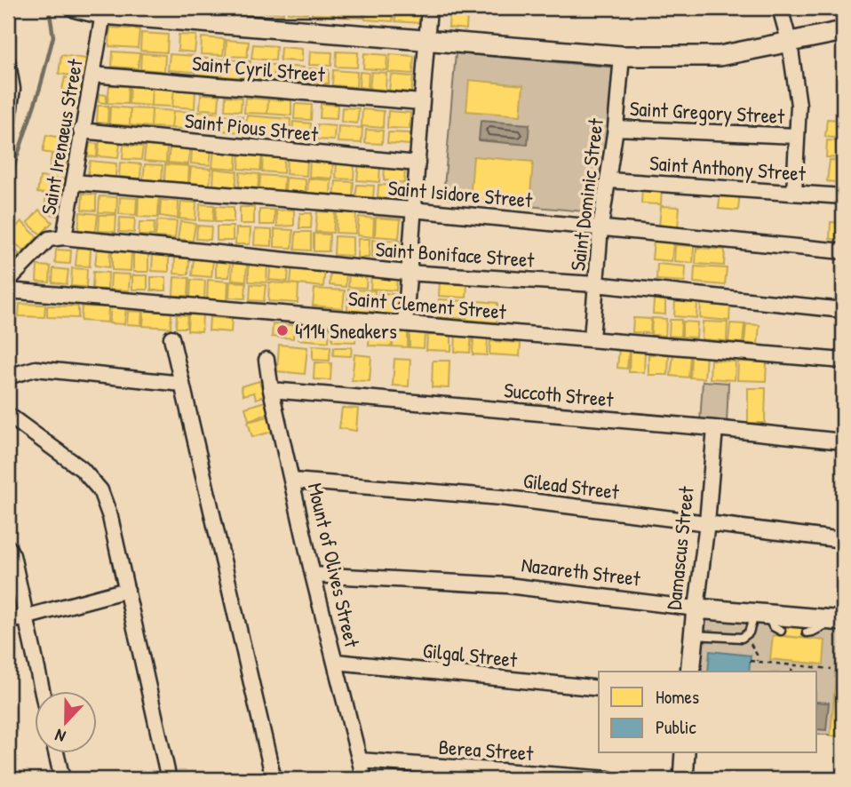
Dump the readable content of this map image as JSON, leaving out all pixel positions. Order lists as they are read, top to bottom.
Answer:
{
  "streets": {
    "main road": ["Damascus Street", "Nazareth Street"],
    "street": [
      "Saint Cyril Street",
      "Saint Gregory Street",
      "Saint Pious Street",
      "Saint Irenaeus Street",
      "Saint Anthony Street",
      "Saint Isidore Street",
      "Saint Dominic Street",
      "Saint Boniface Street",
      "Saint Clement Street",
      "Succoth Street",
      "Gilead Street",
      "Mount of Olives Street",
      "Gilgal Street",
      "Berea Street"
    ]
  },
  "crossings": [
    ["Saint Cyril Street", "Saint Irenaeus Street"],
    ["Saint Gregory Street", "Saint Dominic Street"],
    ["Saint Pious Street", "Saint Irenaeus Street"],
    ["Saint Irenaeus Street", "Saint Isidore Street"],
    ["Saint Irenaeus Street", "Saint Boniface Street"],
    ["Saint Anthony Street", "Saint Dominic Street"],
    ["Saint Isidore Street", "Saint Dominic Street"],
    ["Saint Dominic Street", "Saint Boniface Street"],
    ["Saint Dominic Street", "Saint Clement Street"],
    ["Succoth Street", "Damascus Street"],
    ["Succoth Street", "Mount of Olives Street"],
    ["Gilead Street", "Damascus Street"],
    ["Gilead Street", "Mount of Olives Street"],
    ["Damascus Street", "Nazareth Street"],
    ["Mount of Olives Street", "Nazareth Street"],
    ["Mount of Olives Street", "Gilgal Street"],
    ["Mount of Olives Street", "Berea Street"]
  ],
  "places": ["4114 Sneakers"],
  "legend": ["Homes", "Public"],
  "north": "bottom"
}
